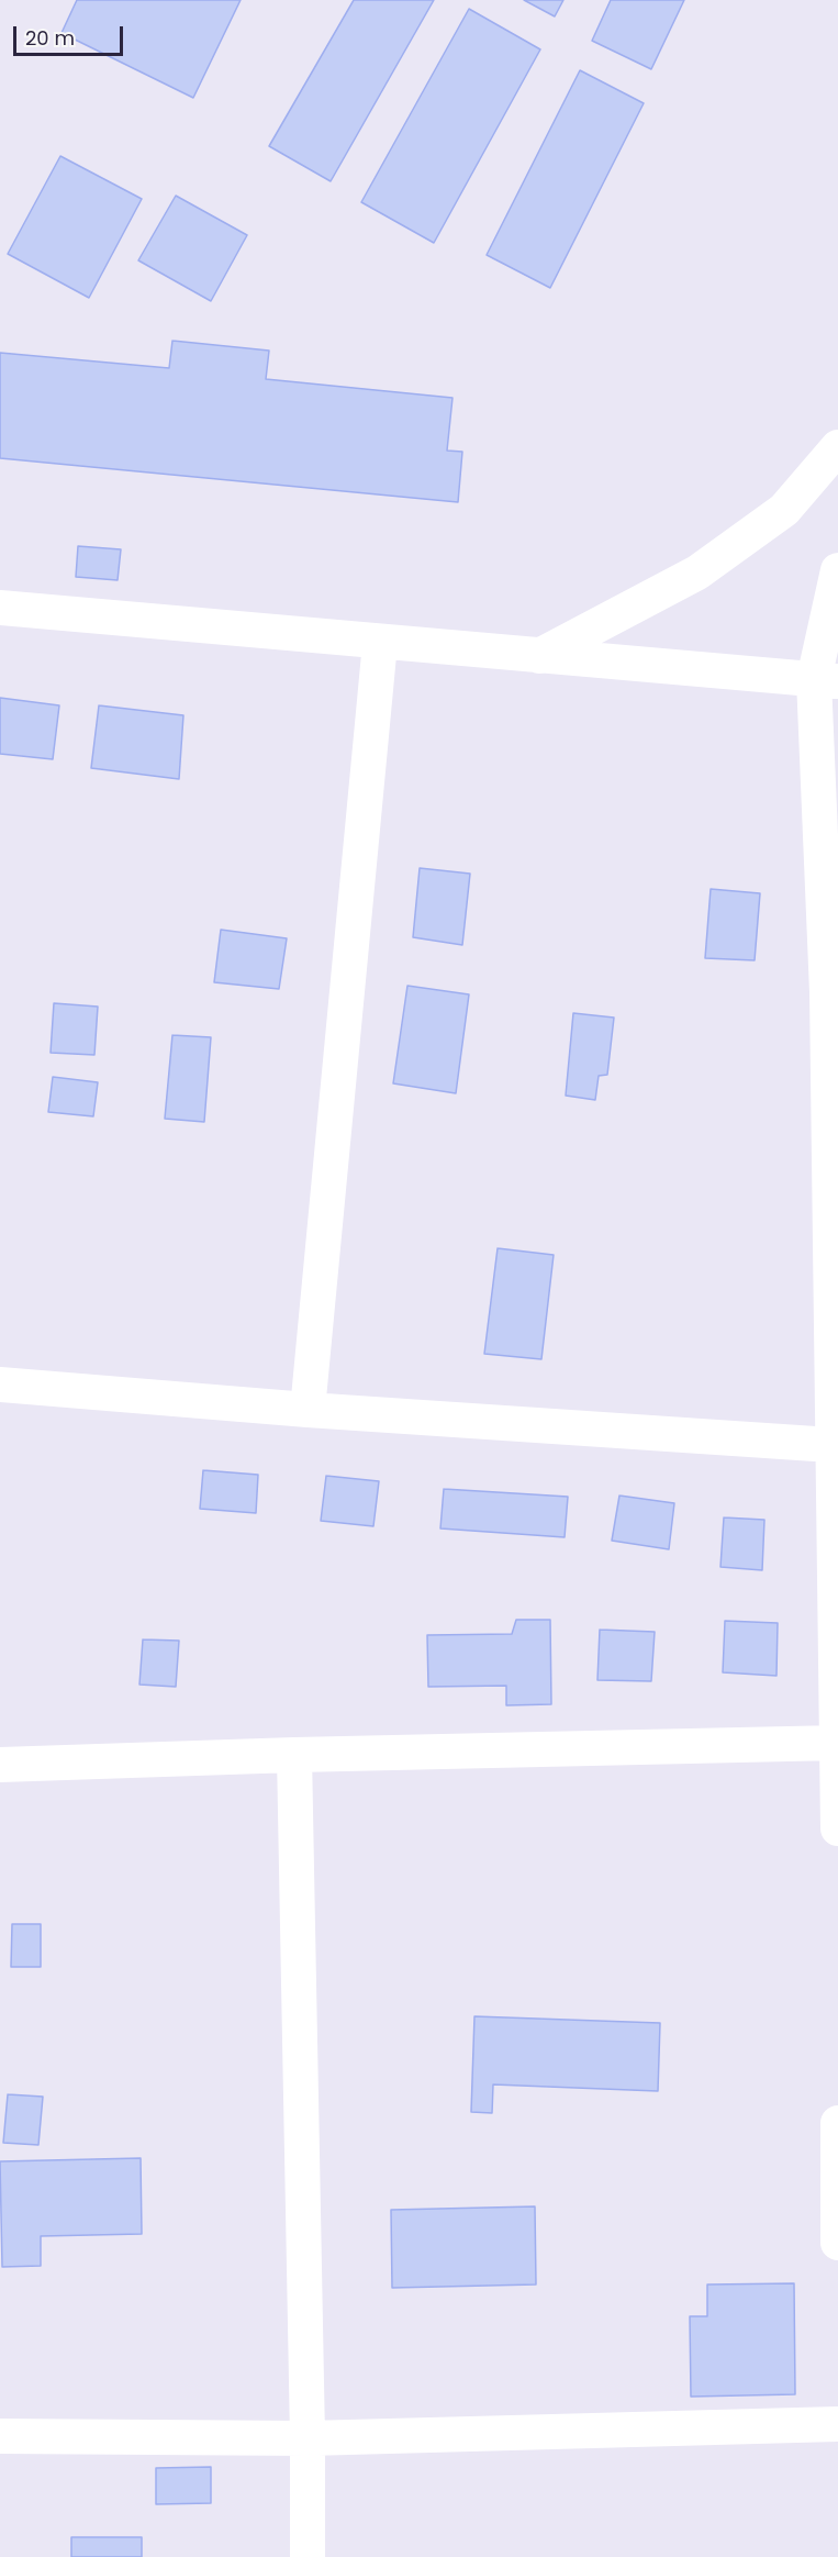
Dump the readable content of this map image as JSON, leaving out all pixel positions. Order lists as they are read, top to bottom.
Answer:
{
  "scale_bar": "20 m"
}
